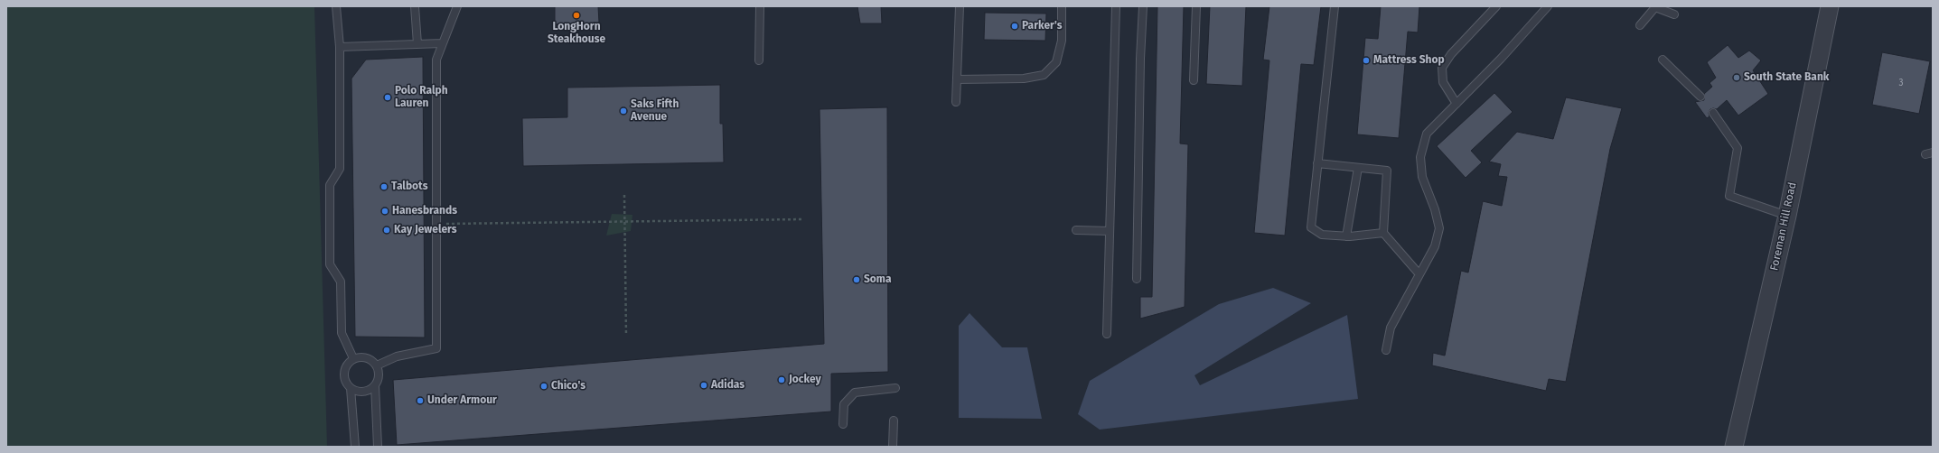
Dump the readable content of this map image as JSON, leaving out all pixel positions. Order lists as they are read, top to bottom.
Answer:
{
  "streets": {
    "street": ["Foreman Hill Road"]
  },
  "places": [
    "LongHorn Steakhouse",
    "Parker's",
    "Mattress Shop",
    "South State Bank",
    "Polo Ralph Lauren",
    "Saks Fifth Avenue",
    "Talbots",
    "Hanesbrands",
    "Kay Jewelers",
    "Soma",
    "Jockey",
    "Adidas",
    "Chico's",
    "Under Armour"
  ],
  "house_numbers": ["3"]
}
